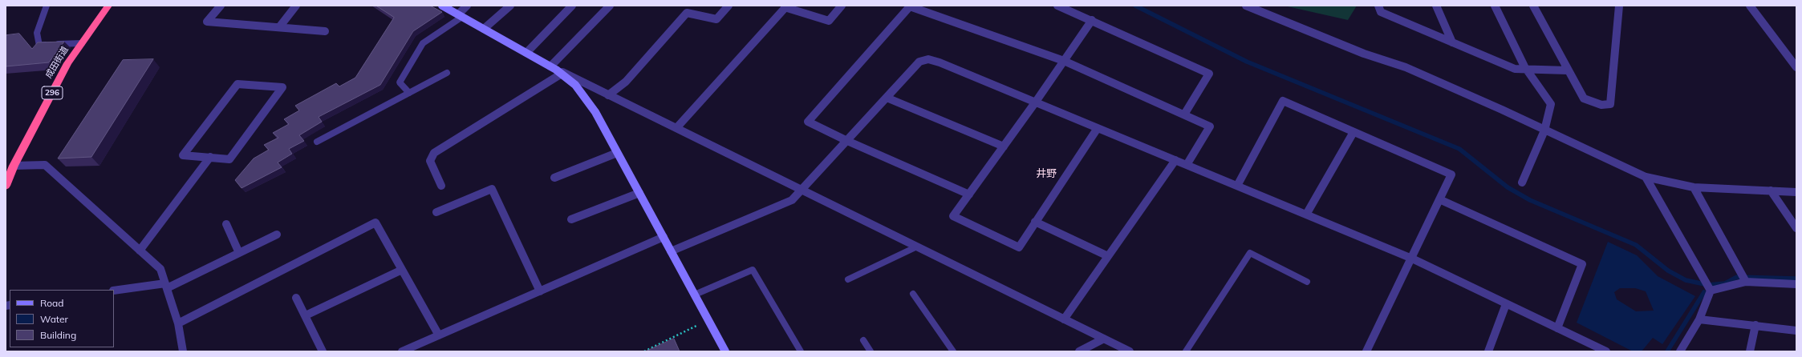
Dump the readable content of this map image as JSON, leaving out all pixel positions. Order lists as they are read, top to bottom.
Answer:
{
  "streets": {
    "highway": ["成田街道", "296"]
  },
  "districts": ["井野"],
  "legend": ["Road", "Water", "Building"]
}
